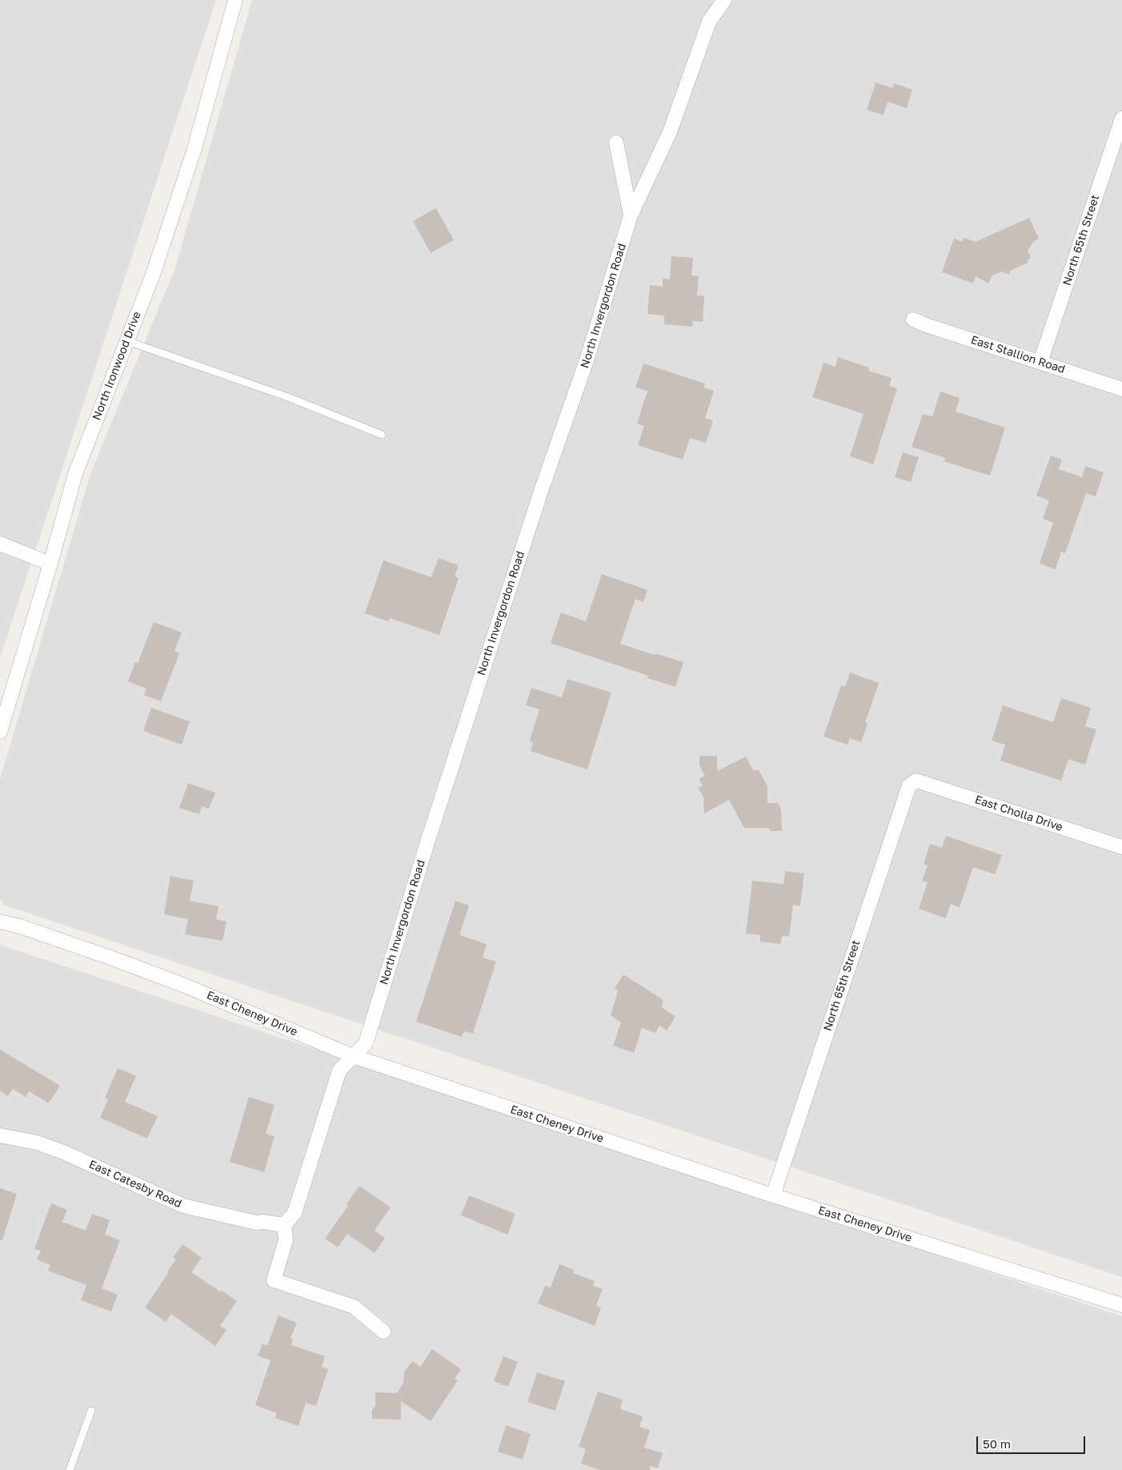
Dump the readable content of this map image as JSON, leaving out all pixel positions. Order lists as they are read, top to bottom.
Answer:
{
  "streets": {
    "street": [
      "North 65th Street",
      "North Invergordon Road",
      "East Stallion Road",
      "North Ironwood Drive",
      "East Cholla Drive",
      "East Cheney Drive",
      "East Catesby Road"
    ]
  },
  "crossings": [
    ["North 65th Street", "East Stallion Road"],
    ["North 65th Street", "East Cholla Drive"],
    ["North 65th Street", "East Cheney Drive"],
    ["North Invergordon Road", "East Cheney Drive"],
    ["North Invergordon Road", "East Catesby Road"]
  ],
  "scale_bar": "50 m"
}
